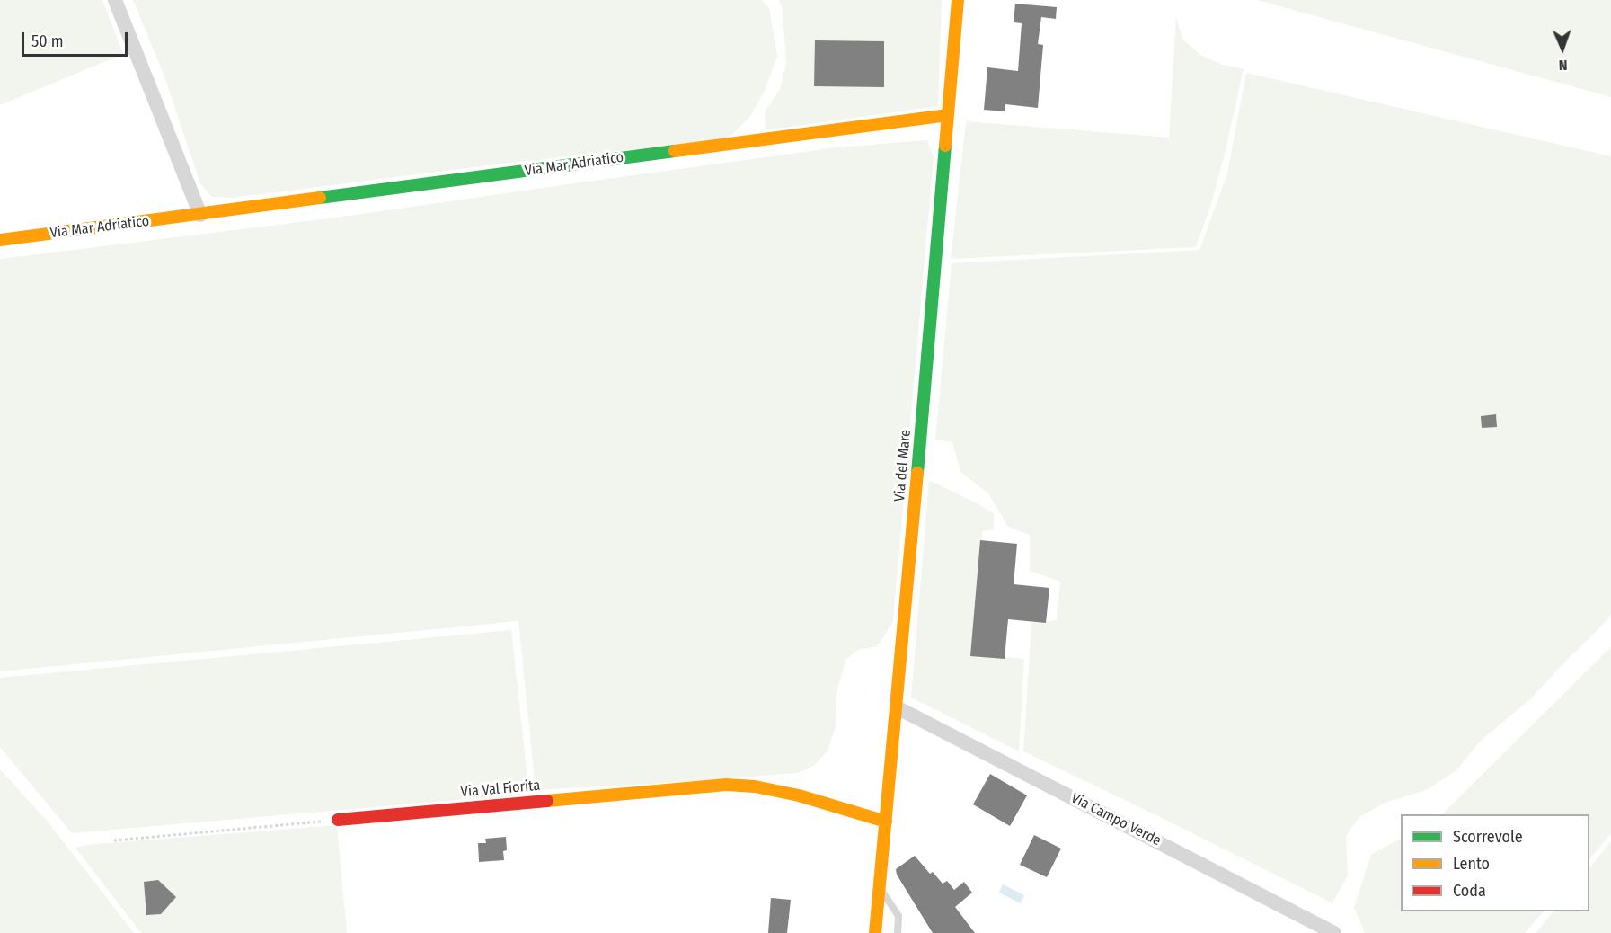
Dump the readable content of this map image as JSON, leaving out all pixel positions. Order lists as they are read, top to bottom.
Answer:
{
  "streets": {
    "street": [
      "Via Mar Adriatico",
      "Via del Mare",
      "Via Val Fiorita",
      "Via Campo Verde"
    ]
  },
  "crossings": [
    ["Via Mar Adriatico", "Via del Mare"],
    ["Via del Mare", "Via Val Fiorita"],
    ["Via del Mare", "Via Campo Verde"]
  ],
  "legend": ["Scorrevole", "Lento", "Coda"],
  "scale_bar": "50 m",
  "north": "bottom"
}
